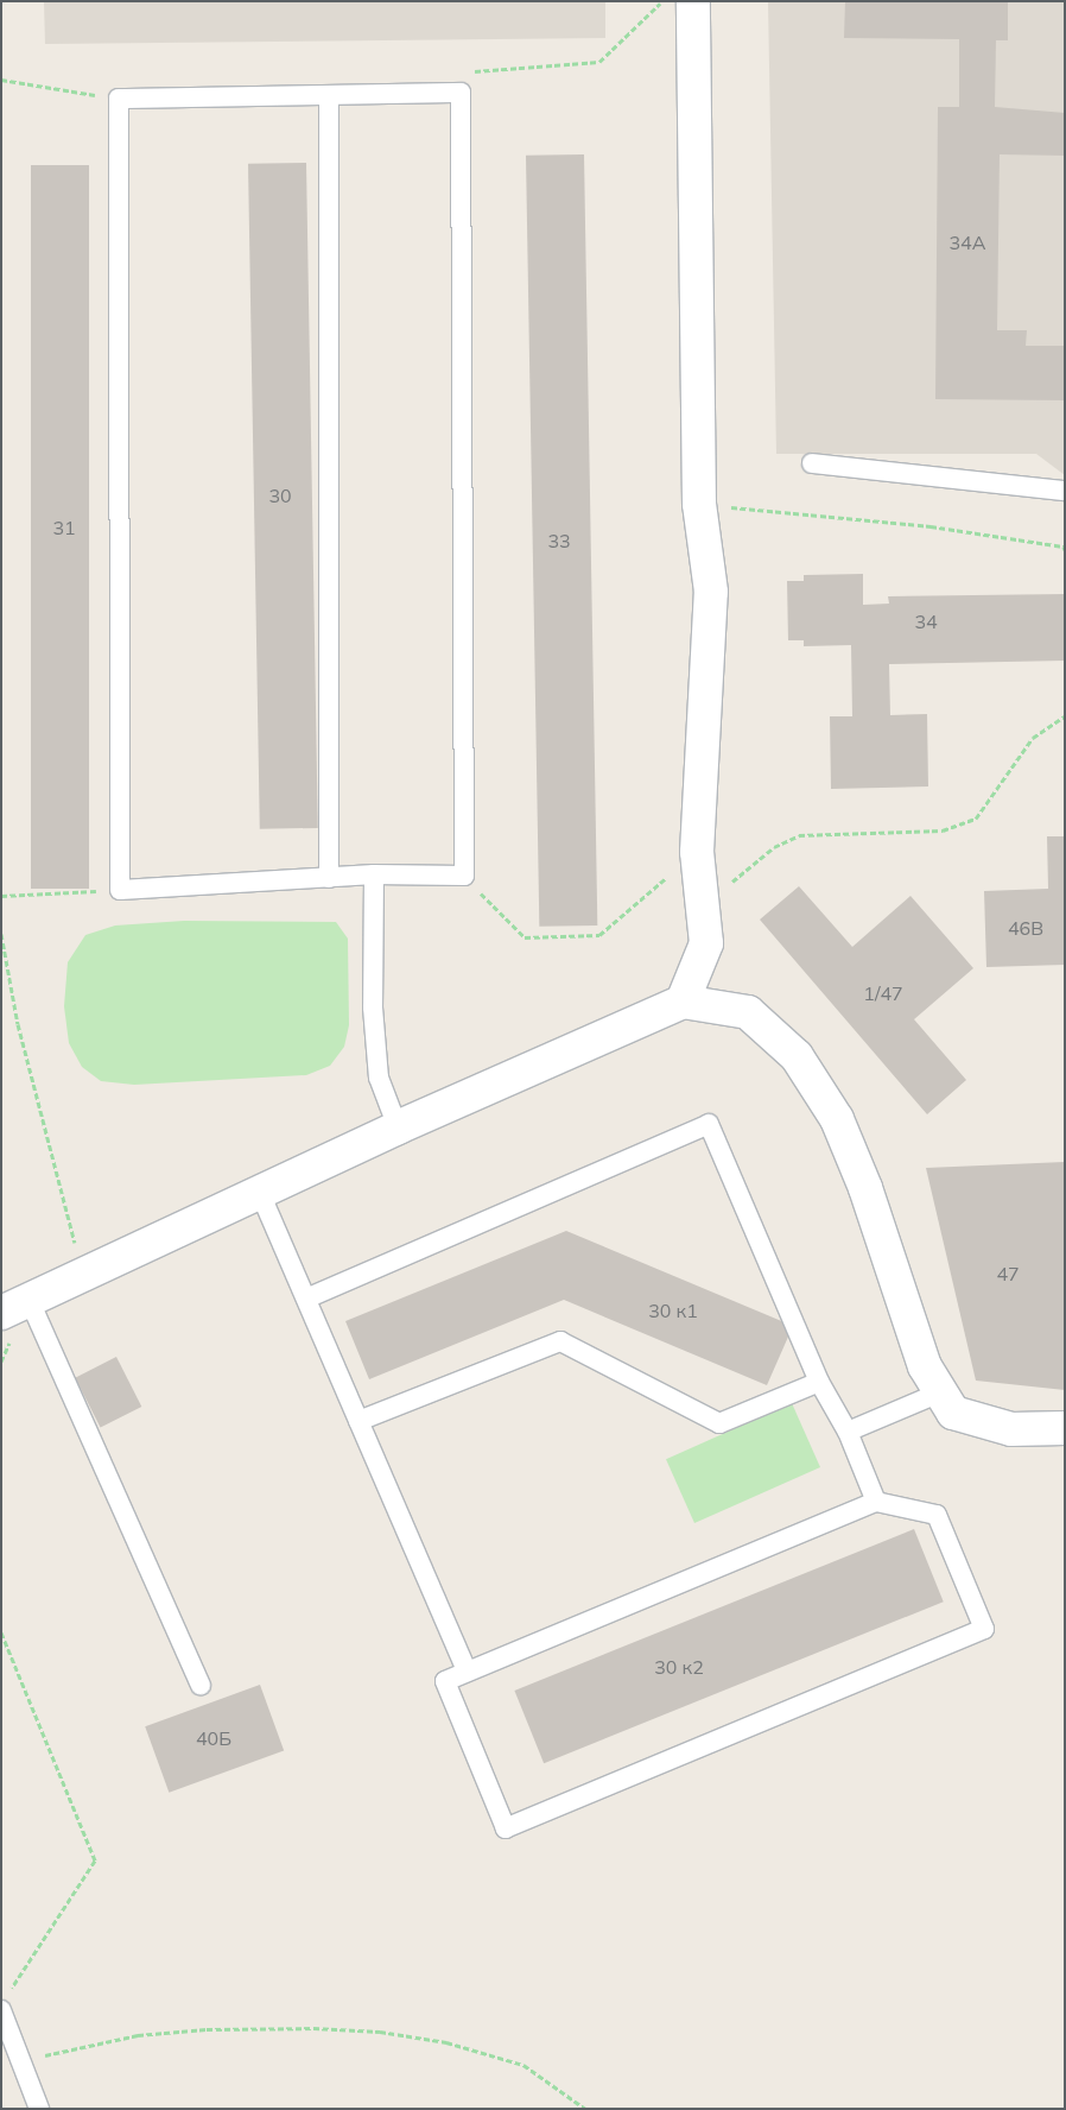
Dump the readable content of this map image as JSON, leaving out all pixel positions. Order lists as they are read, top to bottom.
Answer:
{
  "house_numbers": [
    "34А",
    "30",
    "31",
    "33",
    "34",
    "46В",
    "1/47",
    "47",
    "30 к1",
    "30 к2",
    "40Б"
  ]
}
